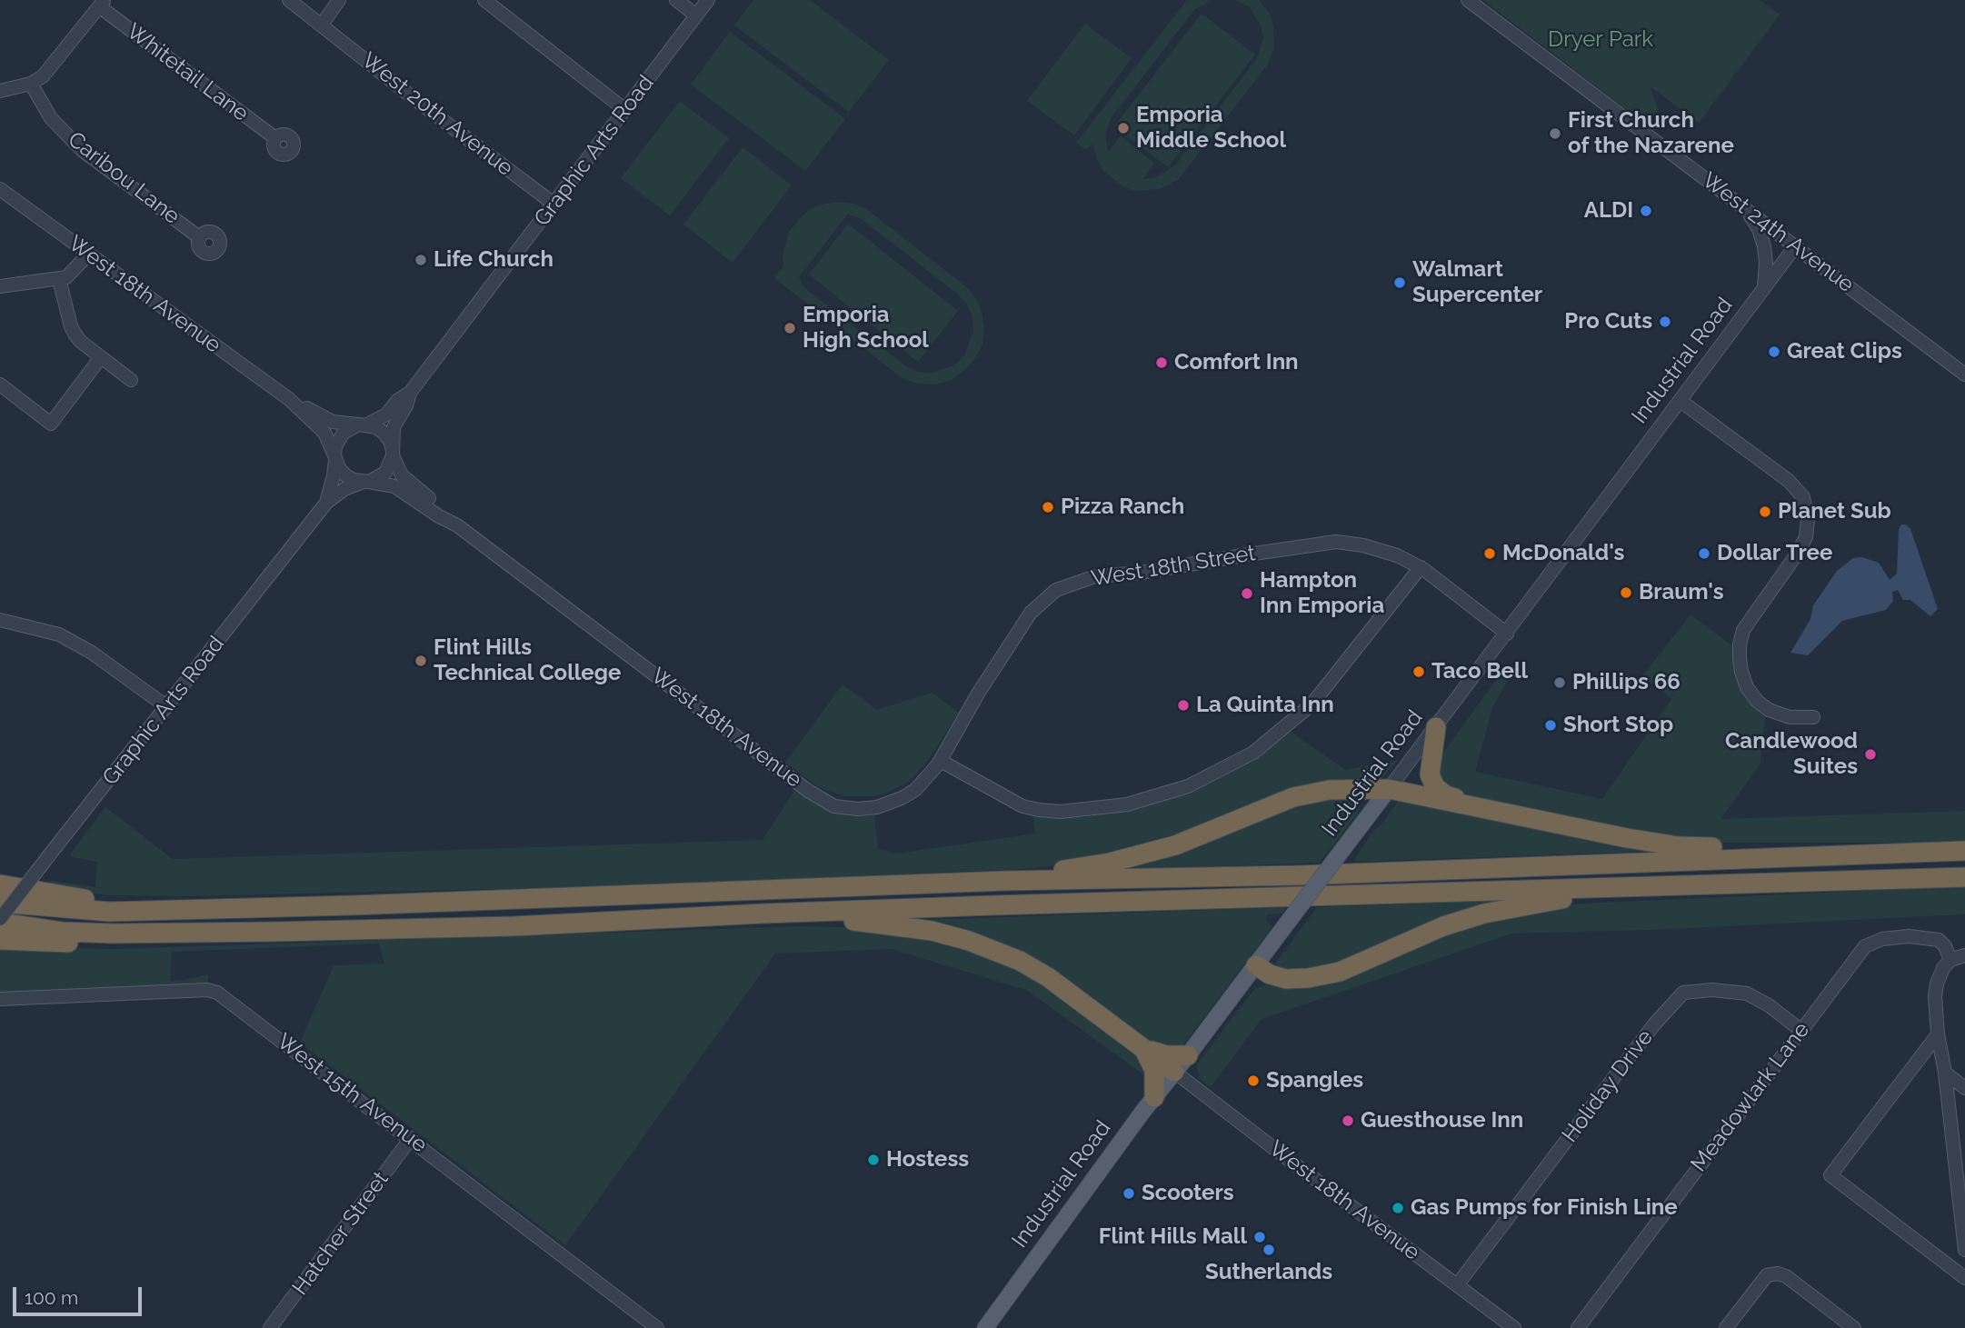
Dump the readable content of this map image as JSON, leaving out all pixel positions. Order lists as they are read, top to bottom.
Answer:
{
  "streets": {
    "main road": ["Industrial Road"],
    "street": [
      "Whitetail Lane",
      "West 20th Avenue",
      "Graphic Arts Road",
      "Caribou Lane",
      "West 24th Avenue",
      "West 18th Avenue",
      "West 18th Street",
      "Holiday Drive",
      "West 15th Avenue",
      "Meadowlark Lane",
      "Hatcher Street"
    ]
  },
  "crossings": [
    ["West 20th Avenue", "Graphic Arts Road"],
    ["Graphic Arts Road", "West 18th Avenue"],
    ["West 24th Avenue", "Industrial Road"],
    ["West 18th Avenue", "Industrial Road"],
    ["West 18th Avenue", "West 18th Street"],
    ["West 18th Avenue", "Holiday Drive"],
    ["Industrial Road", "West 18th Street"],
    ["Holiday Drive", "Meadowlark Lane"],
    ["West 15th Avenue", "Hatcher Street"]
  ],
  "parks": ["Dryer Park"],
  "places": [
    "Emporia Middle School",
    "First Church of the Nazarene",
    "ALDI",
    "Life Church",
    "Walmart Supercenter",
    "Pro Cuts",
    "Emporia High School",
    "Great Clips",
    "Comfort Inn",
    "Pizza Ranch",
    "Planet Sub",
    "McDonald's",
    "Dollar Tree",
    "Braum's",
    "Hampton Inn Emporia",
    "Flint Hills Technical College",
    "Taco Bell",
    "Phillips 66",
    "La Quinta Inn",
    "Short Stop",
    "Candlewood Suites",
    "Spangles",
    "Guesthouse Inn",
    "Hostess",
    "Scooters",
    "Gas Pumps for Finish Line",
    "Flint Hills Mall",
    "Sutherlands"
  ],
  "scale_bar": "100 m"
}
